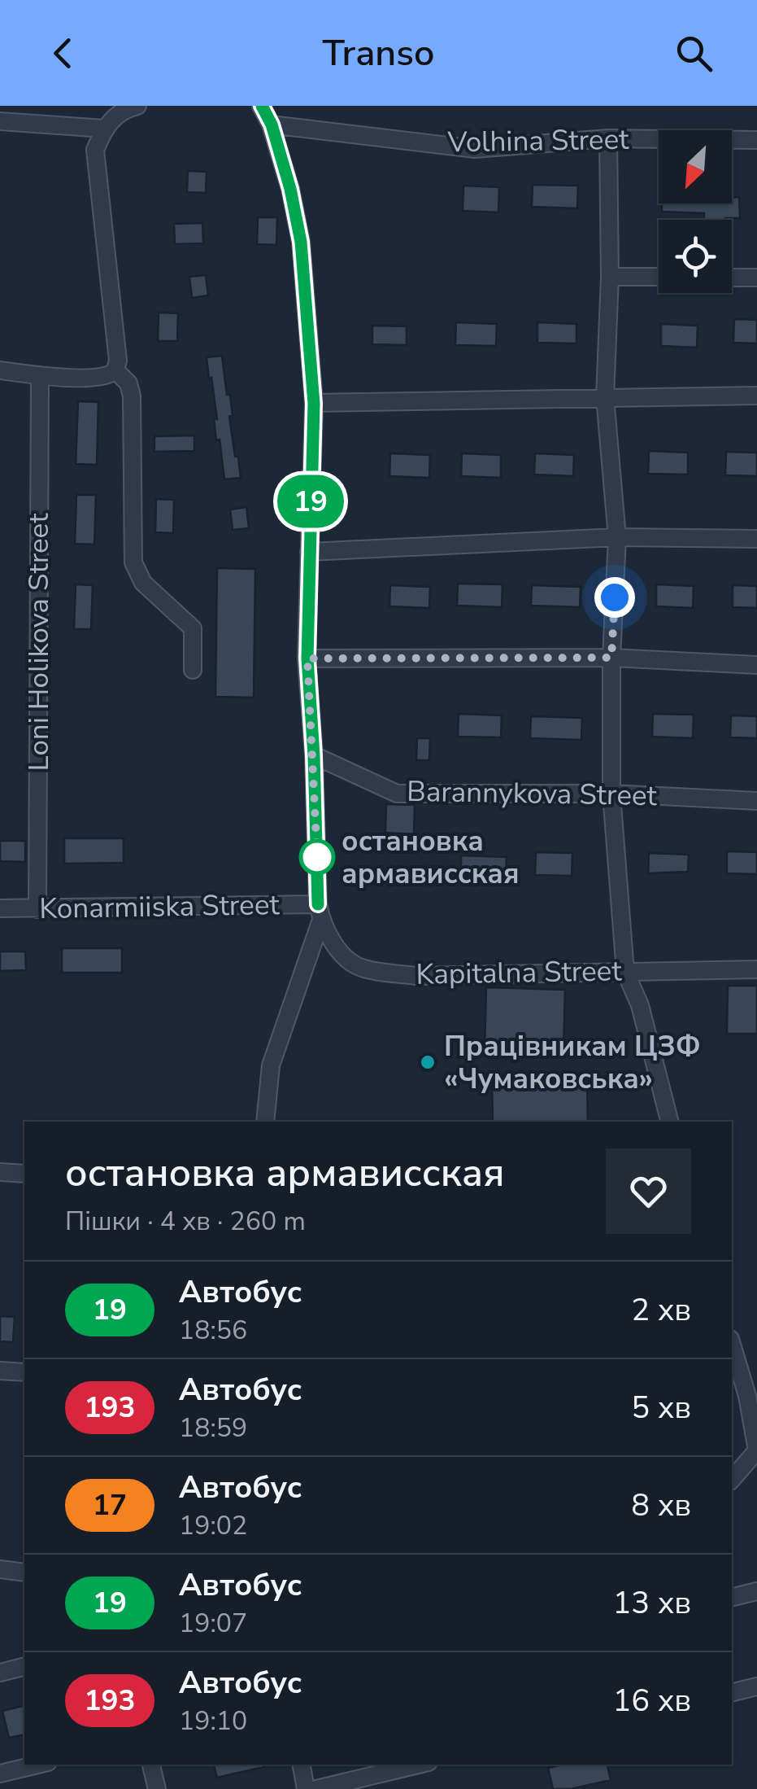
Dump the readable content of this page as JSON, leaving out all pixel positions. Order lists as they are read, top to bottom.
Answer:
{
  "streets": {
    "street": [
      "Volhina Street",
      "Loni Holikova Street",
      "Barannykova Street",
      "Konarmiiska Street",
      "Kapitalna Street"
    ]
  },
  "crossings": [
    ["Loni Holikova Street", "Konarmiiska Street"],
    ["Konarmiiska Street", "Kapitalna Street"]
  ],
  "places": ["остановка армависская", "Працівникам ЦЗФ «Чумаковська»"],
  "lines": ["bus line 19"],
  "north": "bottom left",
  "page": {
    "header": "Transo",
    "on_map": "19",
    "heading": ["остановка армависская", "Пішки · 4 хв · 260 m"],
    "list": [
      {
        "mark": "19",
        "name": "Автобус",
        "note": "18:56",
        "value": "2 хв"
      },
      {
        "mark": "193",
        "name": "Автобус",
        "note": "18:59",
        "value": "5 хв"
      },
      {
        "mark": "17",
        "name": "Автобус",
        "note": "19:02",
        "value": "8 хв"
      },
      {
        "mark": "19",
        "name": "Автобус",
        "note": "19:07",
        "value": "13 хв"
      },
      {
        "mark": "193",
        "name": "Автобус",
        "note": "19:10",
        "value": "16 хв"
      }
    ]
  }
}
